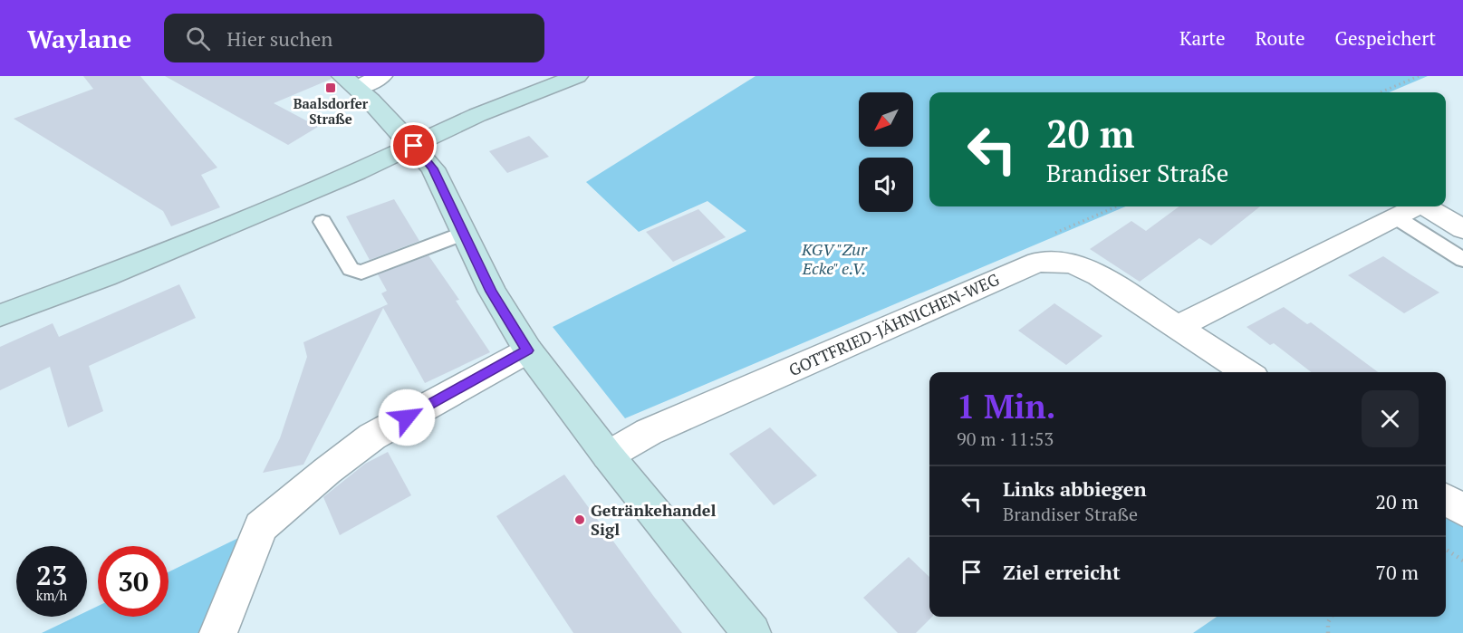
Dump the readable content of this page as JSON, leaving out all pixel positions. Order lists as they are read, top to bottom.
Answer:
{
  "streets": {
    "street": ["GOTTFRIED-JÄHNICHEN-WEG"]
  },
  "parks": ["KGV \"Zur Ecke\" e.V."],
  "places": {
    "transit": ["Baalsdorfer Straße"],
    "other": ["Getränkehandel Sigl"]
  },
  "north": "bottom left",
  "page": {
    "header": "Waylane",
    "search": "Hier suchen",
    "nav": ["Karte", "Route", "Gespeichert"],
    "turn": ["20 m", "Brandiser Straße"],
    "heading": ["1 Min.", "90 m · 11:53"],
    "list": [
      {
        "name": "Links abbiegen",
        "note": "Brandiser Straße",
        "value": "20 m"
      },
      {
        "name": "Ziel erreicht",
        "value": "70 m"
      }
    ],
    "speed": "23 km/h",
    "limit": "30"
  }
}
